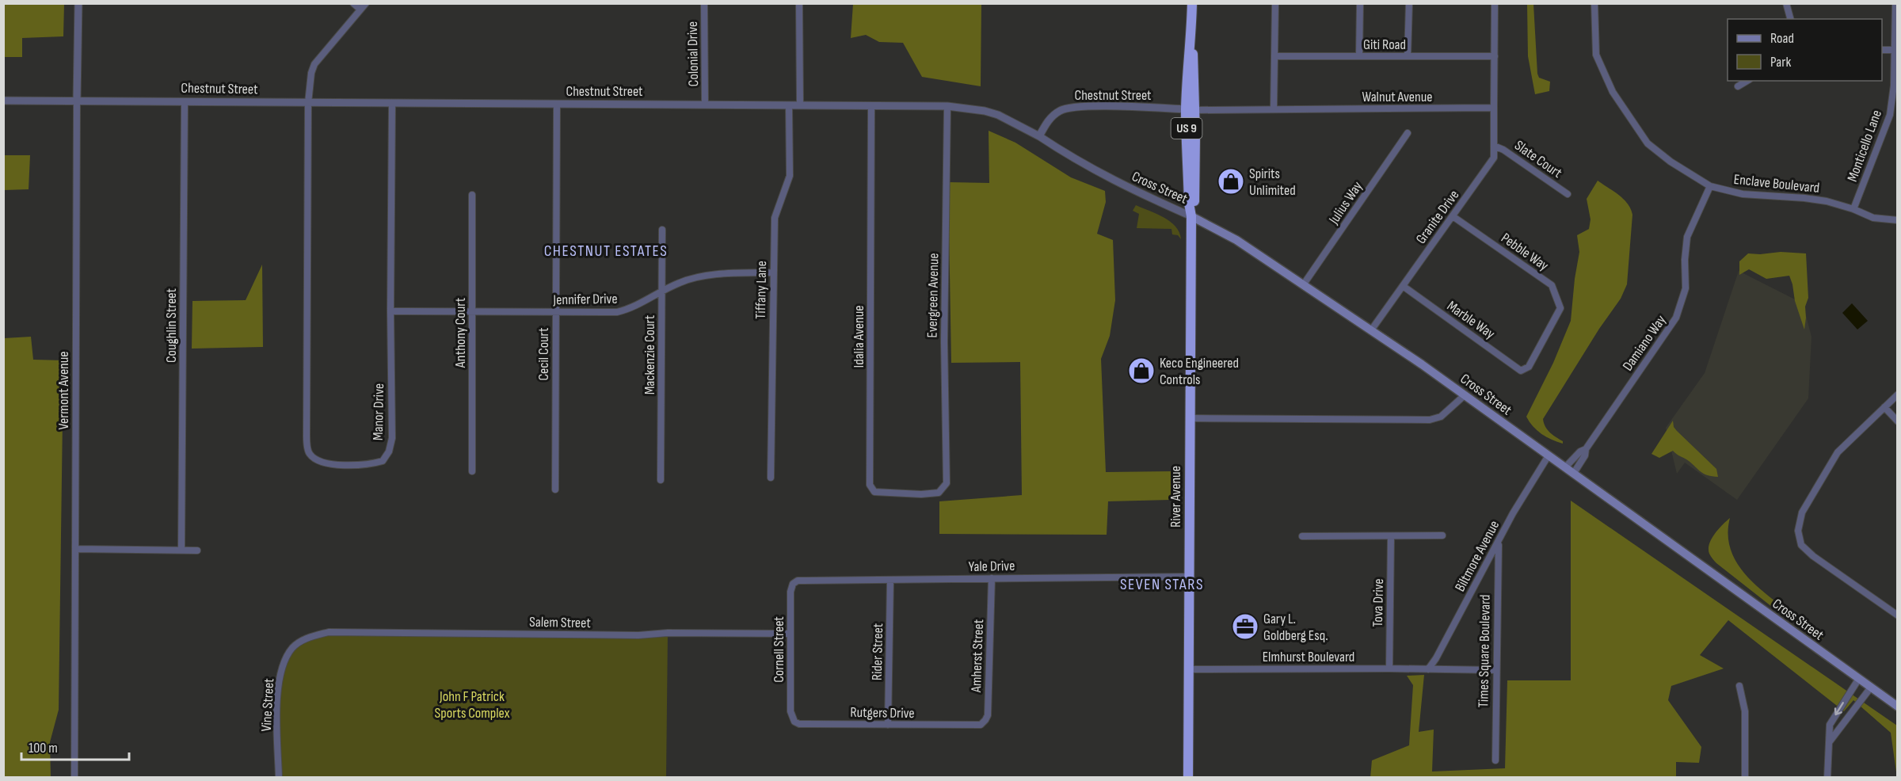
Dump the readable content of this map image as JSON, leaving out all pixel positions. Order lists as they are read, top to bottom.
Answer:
{
  "streets": {
    "highway": ["US 9", "River Avenue"],
    "main road": ["Cross Street"],
    "street": [
      "Giti Road",
      "Colonial Drive",
      "Chestnut Street",
      "Walnut Avenue",
      "Monticello Lane",
      "Slate Court",
      "Enclave Boulevard",
      "Julius Way",
      "Granite Drive",
      "Pebble Way",
      "Tiffany Lane",
      "Evergreen Avenue",
      "Jennifer Drive",
      "Marble Way",
      "Coughlin Street",
      "Anthony Court",
      "Idalia Avenue",
      "Damiano Way",
      "Cecil Court",
      "Mackenzie Court",
      "Vermont Avenue",
      "Manor Drive",
      "Biltmore Avenue",
      "Yale Drive",
      "Tova Drive",
      "Salem Street",
      "Cornell Street",
      "Times Square Boulevard",
      "Rider Street",
      "Amherst Street",
      "Elmhurst Boulevard",
      "Vine Street",
      "Rutgers Drive"
    ]
  },
  "crossings": [
    ["Colonial Drive", "Chestnut Street"],
    ["Chestnut Street", "Walnut Avenue"],
    ["Chestnut Street", "Cross Street"],
    ["Chestnut Street", "Tiffany Lane"],
    ["Chestnut Street", "Evergreen Avenue"],
    ["Chestnut Street", "Coughlin Street"],
    ["Chestnut Street", "Idalia Avenue"],
    ["Chestnut Street", "Cecil Court"],
    ["Chestnut Street", "Vermont Avenue"],
    ["Chestnut Street", "Manor Drive"],
    ["Chestnut Street", "River Avenue"],
    ["Walnut Avenue", "Granite Drive"],
    ["Walnut Avenue", "River Avenue"],
    ["Monticello Lane", "Enclave Boulevard"],
    ["Slate Court", "Granite Drive"],
    ["Enclave Boulevard", "Damiano Way"],
    ["Cross Street", "Julius Way"],
    ["Cross Street", "Granite Drive"],
    ["Cross Street", "Damiano Way"],
    ["Cross Street", "River Avenue"],
    ["Cross Street", "Biltmore Avenue"],
    ["Granite Drive", "Pebble Way"],
    ["Granite Drive", "Marble Way"],
    ["Pebble Way", "Marble Way"],
    ["Tiffany Lane", "Jennifer Drive"],
    ["Evergreen Avenue", "Idalia Avenue"],
    ["Jennifer Drive", "Anthony Court"],
    ["Jennifer Drive", "Cecil Court"],
    ["Jennifer Drive", "Mackenzie Court"],
    ["Jennifer Drive", "Manor Drive"],
    ["River Avenue", "Yale Drive"],
    ["River Avenue", "Elmhurst Boulevard"],
    ["Biltmore Avenue", "Times Square Boulevard"],
    ["Biltmore Avenue", "Elmhurst Boulevard"],
    ["Yale Drive", "Cornell Street"],
    ["Yale Drive", "Rider Street"],
    ["Yale Drive", "Amherst Street"],
    ["Tova Drive", "Elmhurst Boulevard"],
    ["Salem Street", "Cornell Street"],
    ["Salem Street", "Vine Street"],
    ["Cornell Street", "Rutgers Drive"],
    ["Times Square Boulevard", "Elmhurst Boulevard"],
    ["Rider Street", "Rutgers Drive"],
    ["Amherst Street", "Rutgers Drive"]
  ],
  "districts": ["CHESTNUT ESTATES", "SEVEN STARS"],
  "parks": ["John F Patrick Sports Complex"],
  "places": {
    "shop": ["Spirits Unlimited", "Keco Engineered Controls"],
    "office": ["Gary L. Goldberg Esq."]
  },
  "legend": ["Road", "Park"],
  "scale_bar": "100 m"
}
